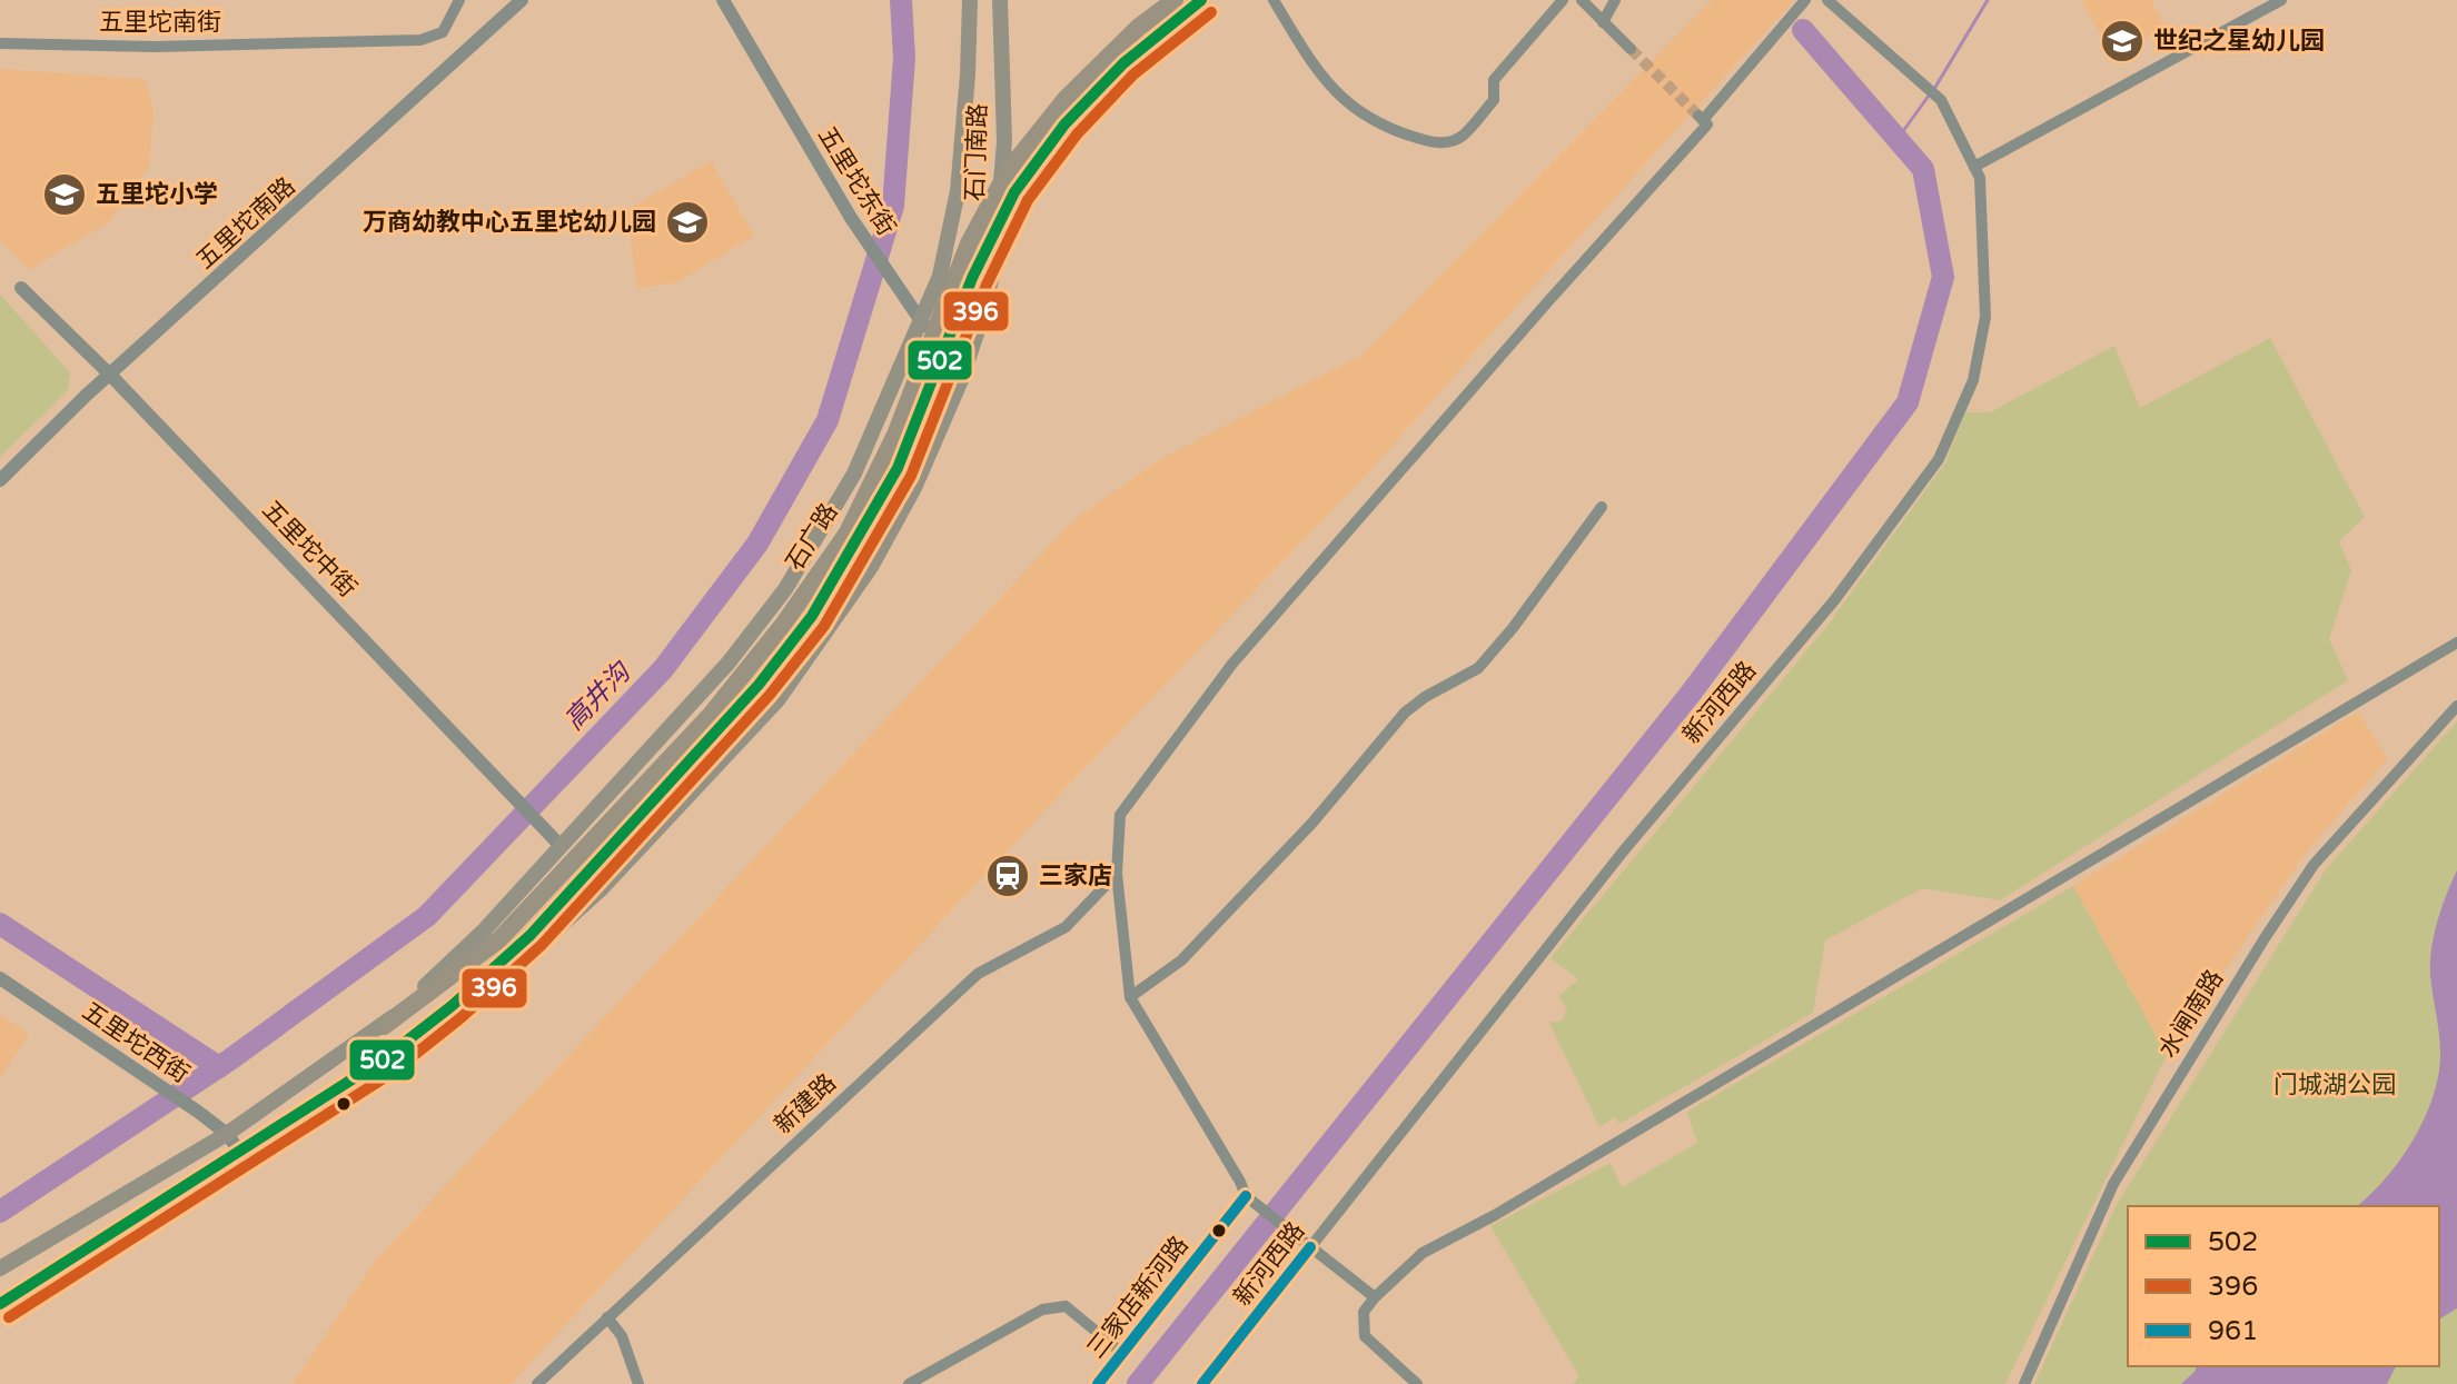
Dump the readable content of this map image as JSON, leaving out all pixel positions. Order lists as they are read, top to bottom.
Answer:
{
  "streets": {
    "main road": ["石门南路", "石广路"],
    "street": [
      "五里坨南街",
      "五里坨东街",
      "五里坨南路",
      "五里坨中街",
      "新河西路",
      "水闸南路",
      "五里坨西街",
      "新建路",
      "三家店新河路"
    ]
  },
  "crossings": [
    ["石门南路", "五里坨东街"],
    ["石门南路", "石广路"],
    ["石门南路", "五里坨中街"],
    ["石门南路", "五里坨西街"],
    ["五里坨南路", "五里坨中街"]
  ],
  "water": ["高井沟"],
  "parks": ["门城湖公园"],
  "places": {
    "school or university": ["世纪之星幼儿园", "五里坨小学", "万商幼教中心五里坨幼儿园"],
    "station": ["三家店"]
  },
  "lines": ["transit line 502", "transit line 396", "transit line 961"],
  "legend": ["502", "396", "961"]
}
